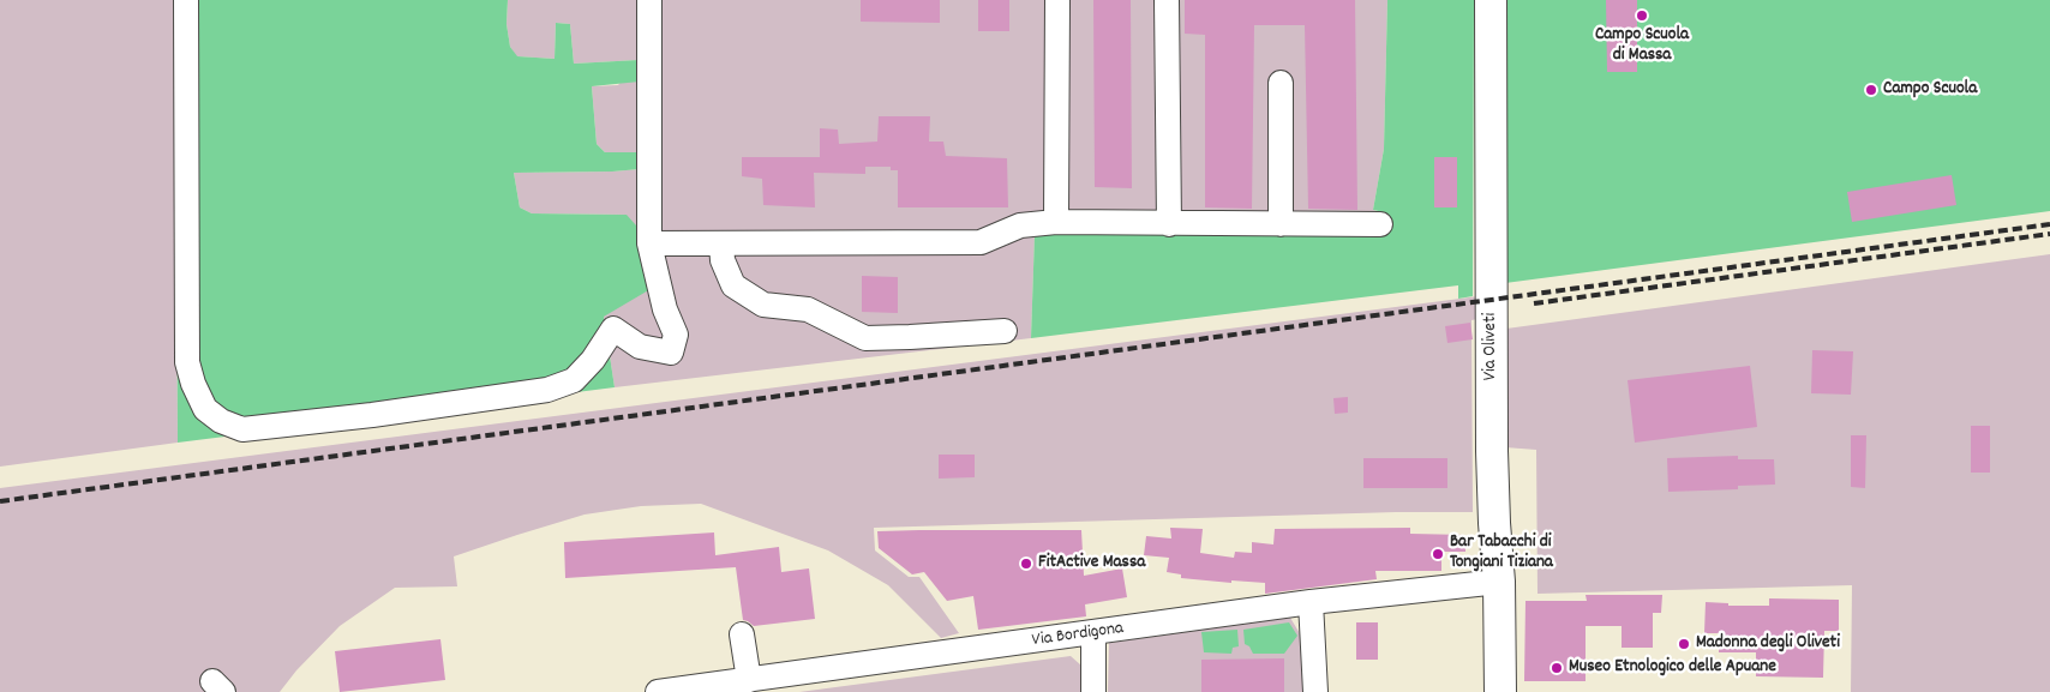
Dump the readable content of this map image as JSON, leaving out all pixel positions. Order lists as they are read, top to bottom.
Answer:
{
  "streets": {
    "main road": ["Via Oliveti"],
    "street": ["Via Bordigona"]
  },
  "crossings": [
    ["Via Oliveti", "Via Bordigona"]
  ],
  "places": [
    "Campo Scuola di Massa",
    "Campo Scuola",
    "Bar Tabacchi di Tongiani Tiziana",
    "FitActive Massa",
    "Madonna degli Oliveti",
    "Museo Etnologico delle Apuane"
  ]
}
